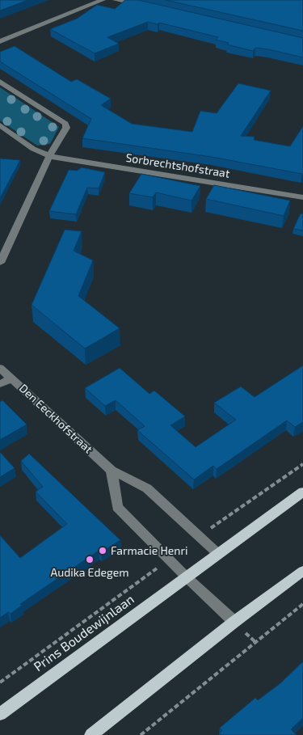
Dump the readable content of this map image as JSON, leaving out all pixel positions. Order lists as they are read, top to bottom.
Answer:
{
  "streets": {
    "main road": ["Prins Boudewijnlaan"],
    "street": ["Sorbrechtshofstraat", "Den Eeckhofstraat"]
  },
  "crossings": [
    ["Den Eeckhofstraat", "Prins Boudewijnlaan"]
  ],
  "places": ["Farmacie Henri", "Audika Edegem"]
}
